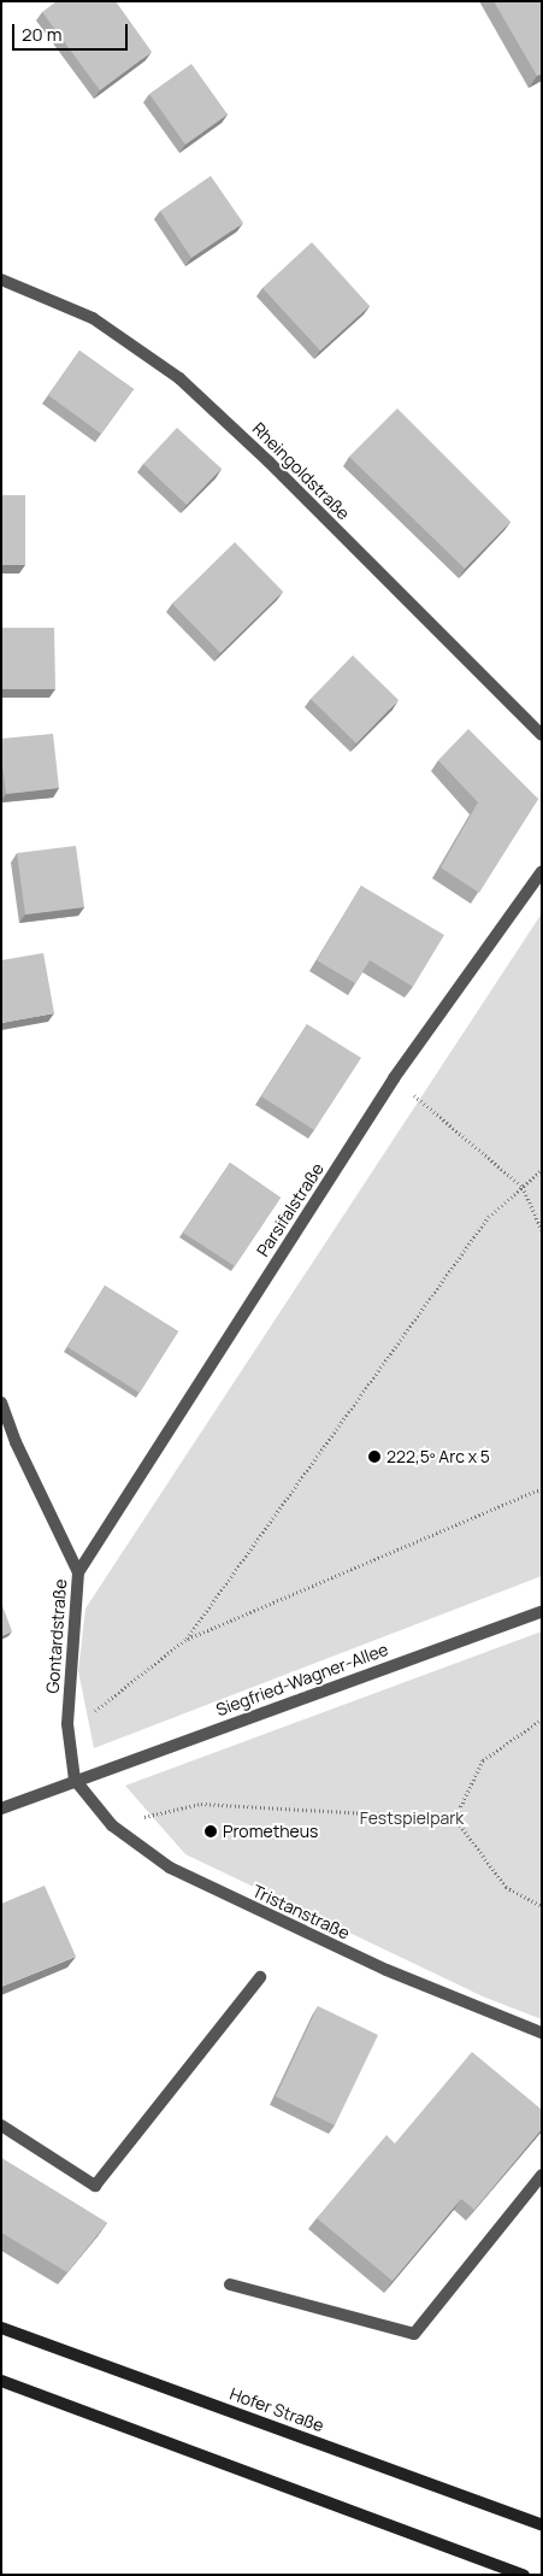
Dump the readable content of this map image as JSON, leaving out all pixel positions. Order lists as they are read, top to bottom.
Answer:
{
  "streets": {
    "main road": ["Hofer Straße"],
    "street": [
      "Rheingoldstraße",
      "Parsifalstraße",
      "Gontardstraße",
      "Siegfried-Wagner-Allee",
      "Tristanstraße"
    ]
  },
  "crossings": [
    ["Parsifalstraße", "Gontardstraße"],
    ["Gontardstraße", "Siegfried-Wagner-Allee"],
    ["Gontardstraße", "Tristanstraße"],
    ["Siegfried-Wagner-Allee", "Tristanstraße"]
  ],
  "parks": ["Festspielpark"],
  "places": ["222,5º Arc x 5", "Prometheus"],
  "scale_bar": "20 m"
}
